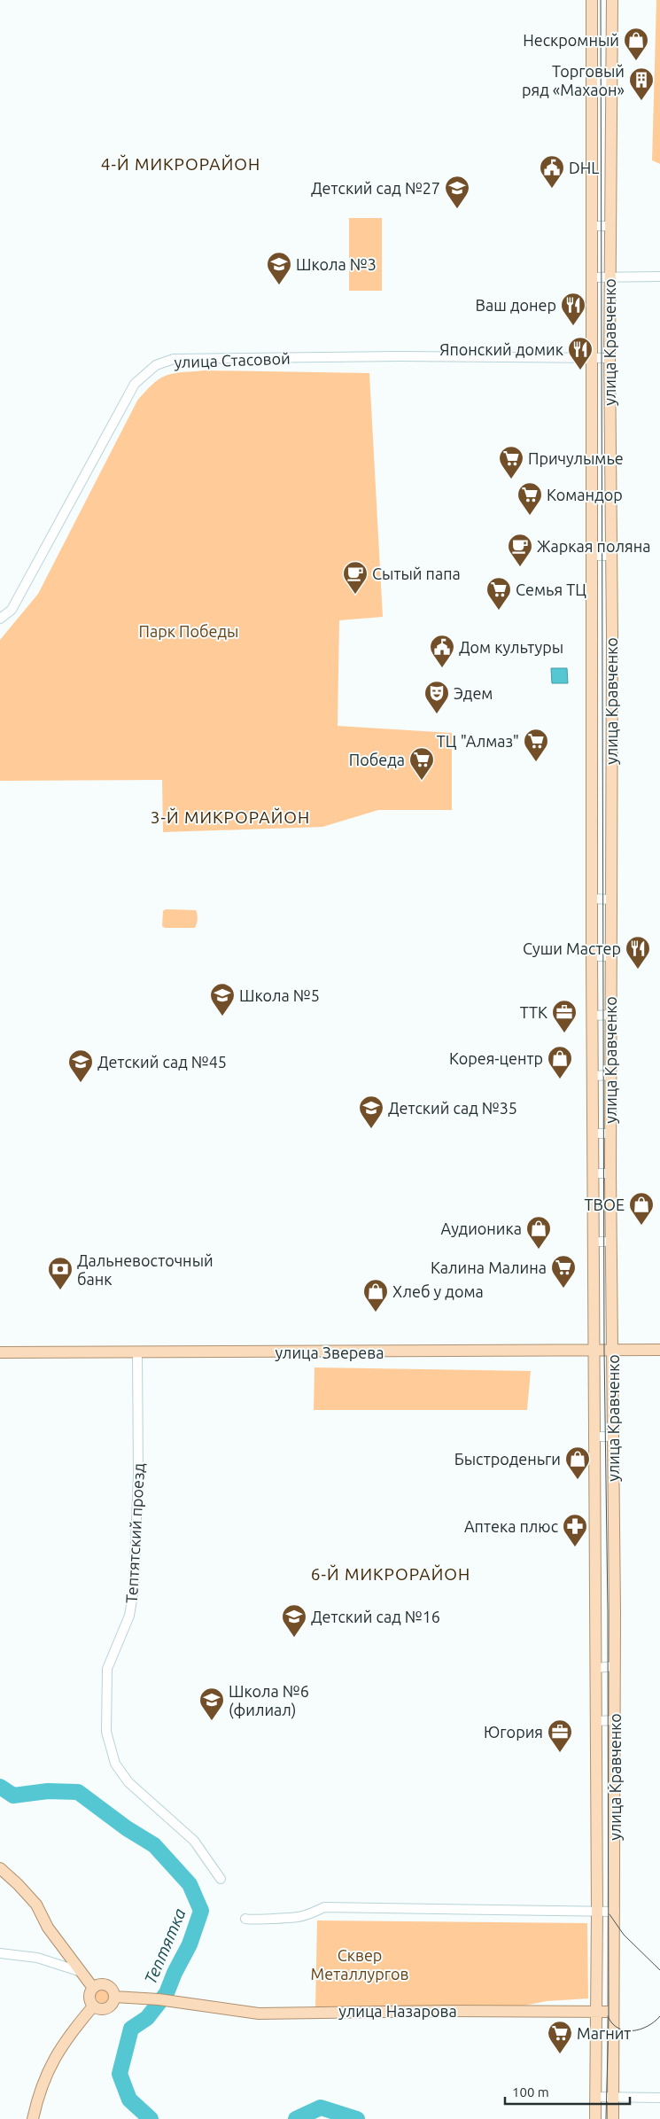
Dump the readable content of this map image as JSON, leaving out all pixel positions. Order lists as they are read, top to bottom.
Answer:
{
  "streets": {
    "main road": ["улица Кравченко", "улица Зверева", "улица Назарова"],
    "street": ["улица Стасовой", "Тептятский проезд"]
  },
  "crossings": [
    ["улица Кравченко", "улица Стасовой"],
    ["улица Кравченко", "улица Зверева"],
    ["улица Кравченко", "улица Назарова"],
    ["улица Зверева", "Тептятский проезд"]
  ],
  "districts": ["4-Й МИКРОРАЙОН", "3-Й МИКРОРАЙОН", "6-Й МИКРОРАЙОН"],
  "water": ["Тептятка"],
  "parks": ["Парк Победы", "Сквер Металлургов"],
  "places": {
    "shop": [
      "Нескромный",
      "Корея-центр",
      "ТВОЕ",
      "Аудионика",
      "Хлеб у дома",
      "Быстроденьги"
    ],
    "building": ["Торговый ряд «Махаон»"],
    "public building": ["DHL", "Дом культуры"],
    "school or university": [
      "Детский сад №27",
      "Школа №3",
      "Школа №5",
      "Детский сад №45",
      "Детский сад №35",
      "Детский сад №16",
      "Школа №6 (филиал)"
    ],
    "restaurant": ["Ваш донер", "Японский домик", "Суши Мастер"],
    "supermarket": [
      "Причулымье",
      "Командор",
      "Семья ТЦ",
      "ТЦ \"Алмаз\"",
      "Победа",
      "Калина Малина",
      "Магнит"
    ],
    "cafe": ["Жаркая поляна", "Сытый папа"],
    "theatre": ["Эдем"],
    "office": ["ТТК", "Югория"],
    "bank": ["Дальневосточный банк"],
    "pharmacy": ["Аптека плюс"]
  },
  "scale_bar": "100 m"
}
